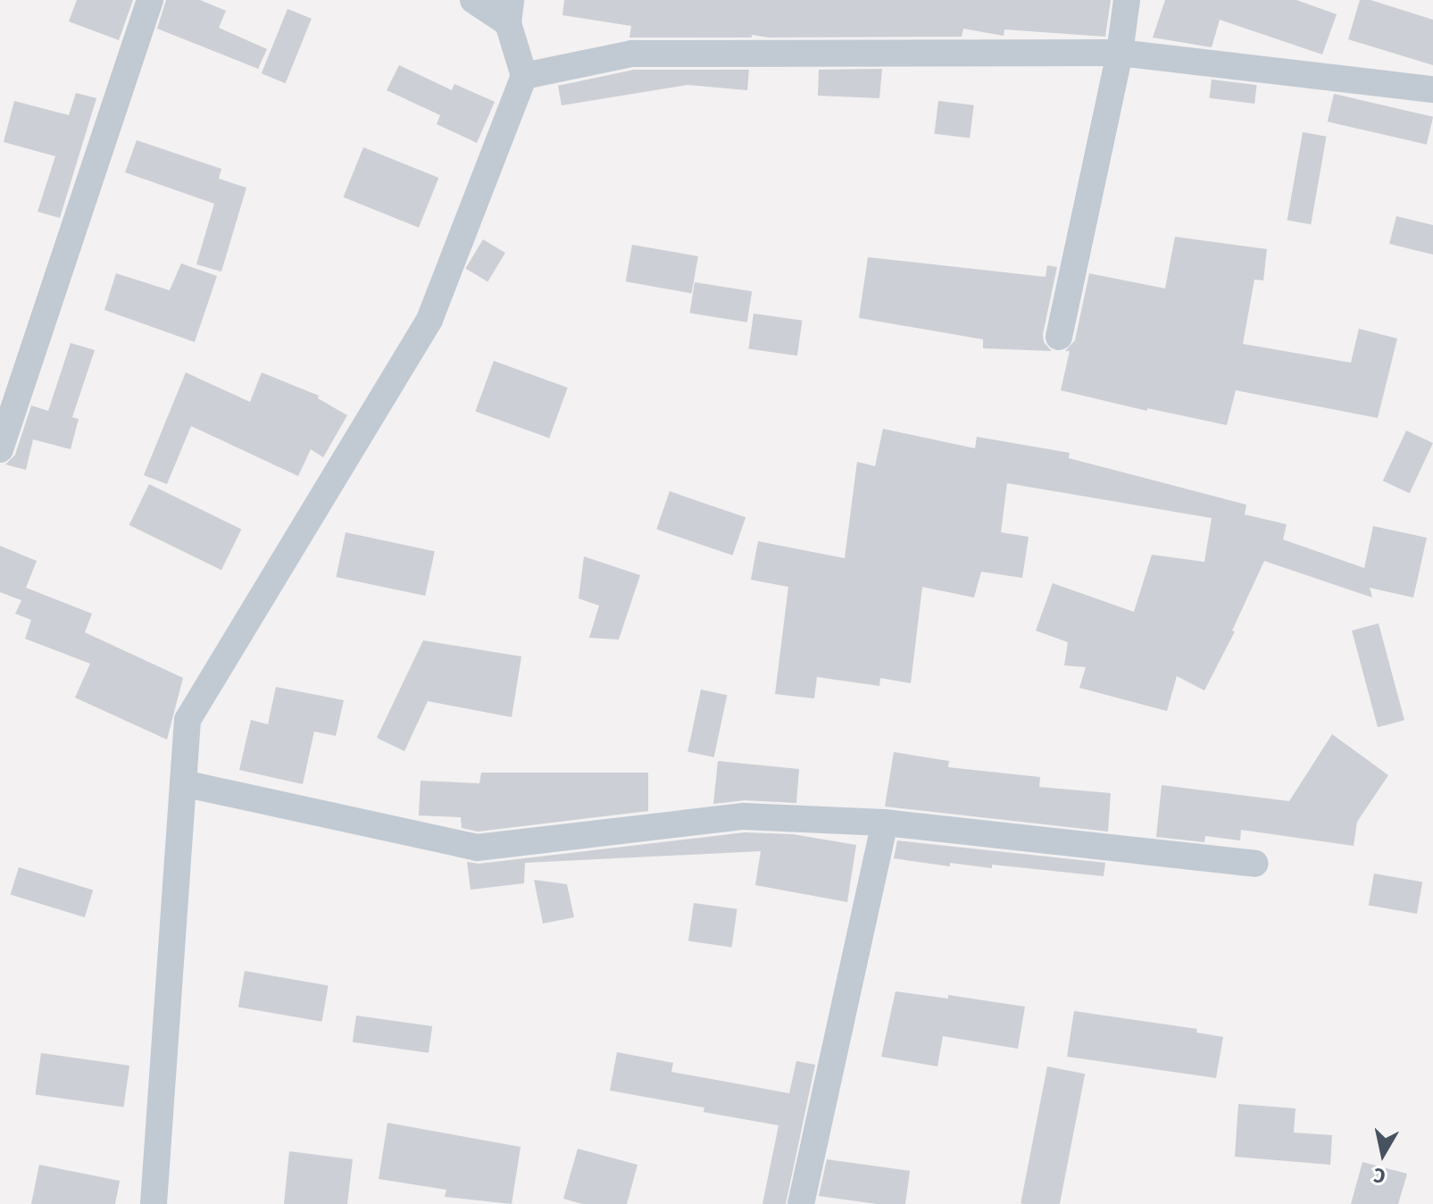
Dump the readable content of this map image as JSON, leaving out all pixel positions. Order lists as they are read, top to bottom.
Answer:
{
  "north": "bottom"
}
